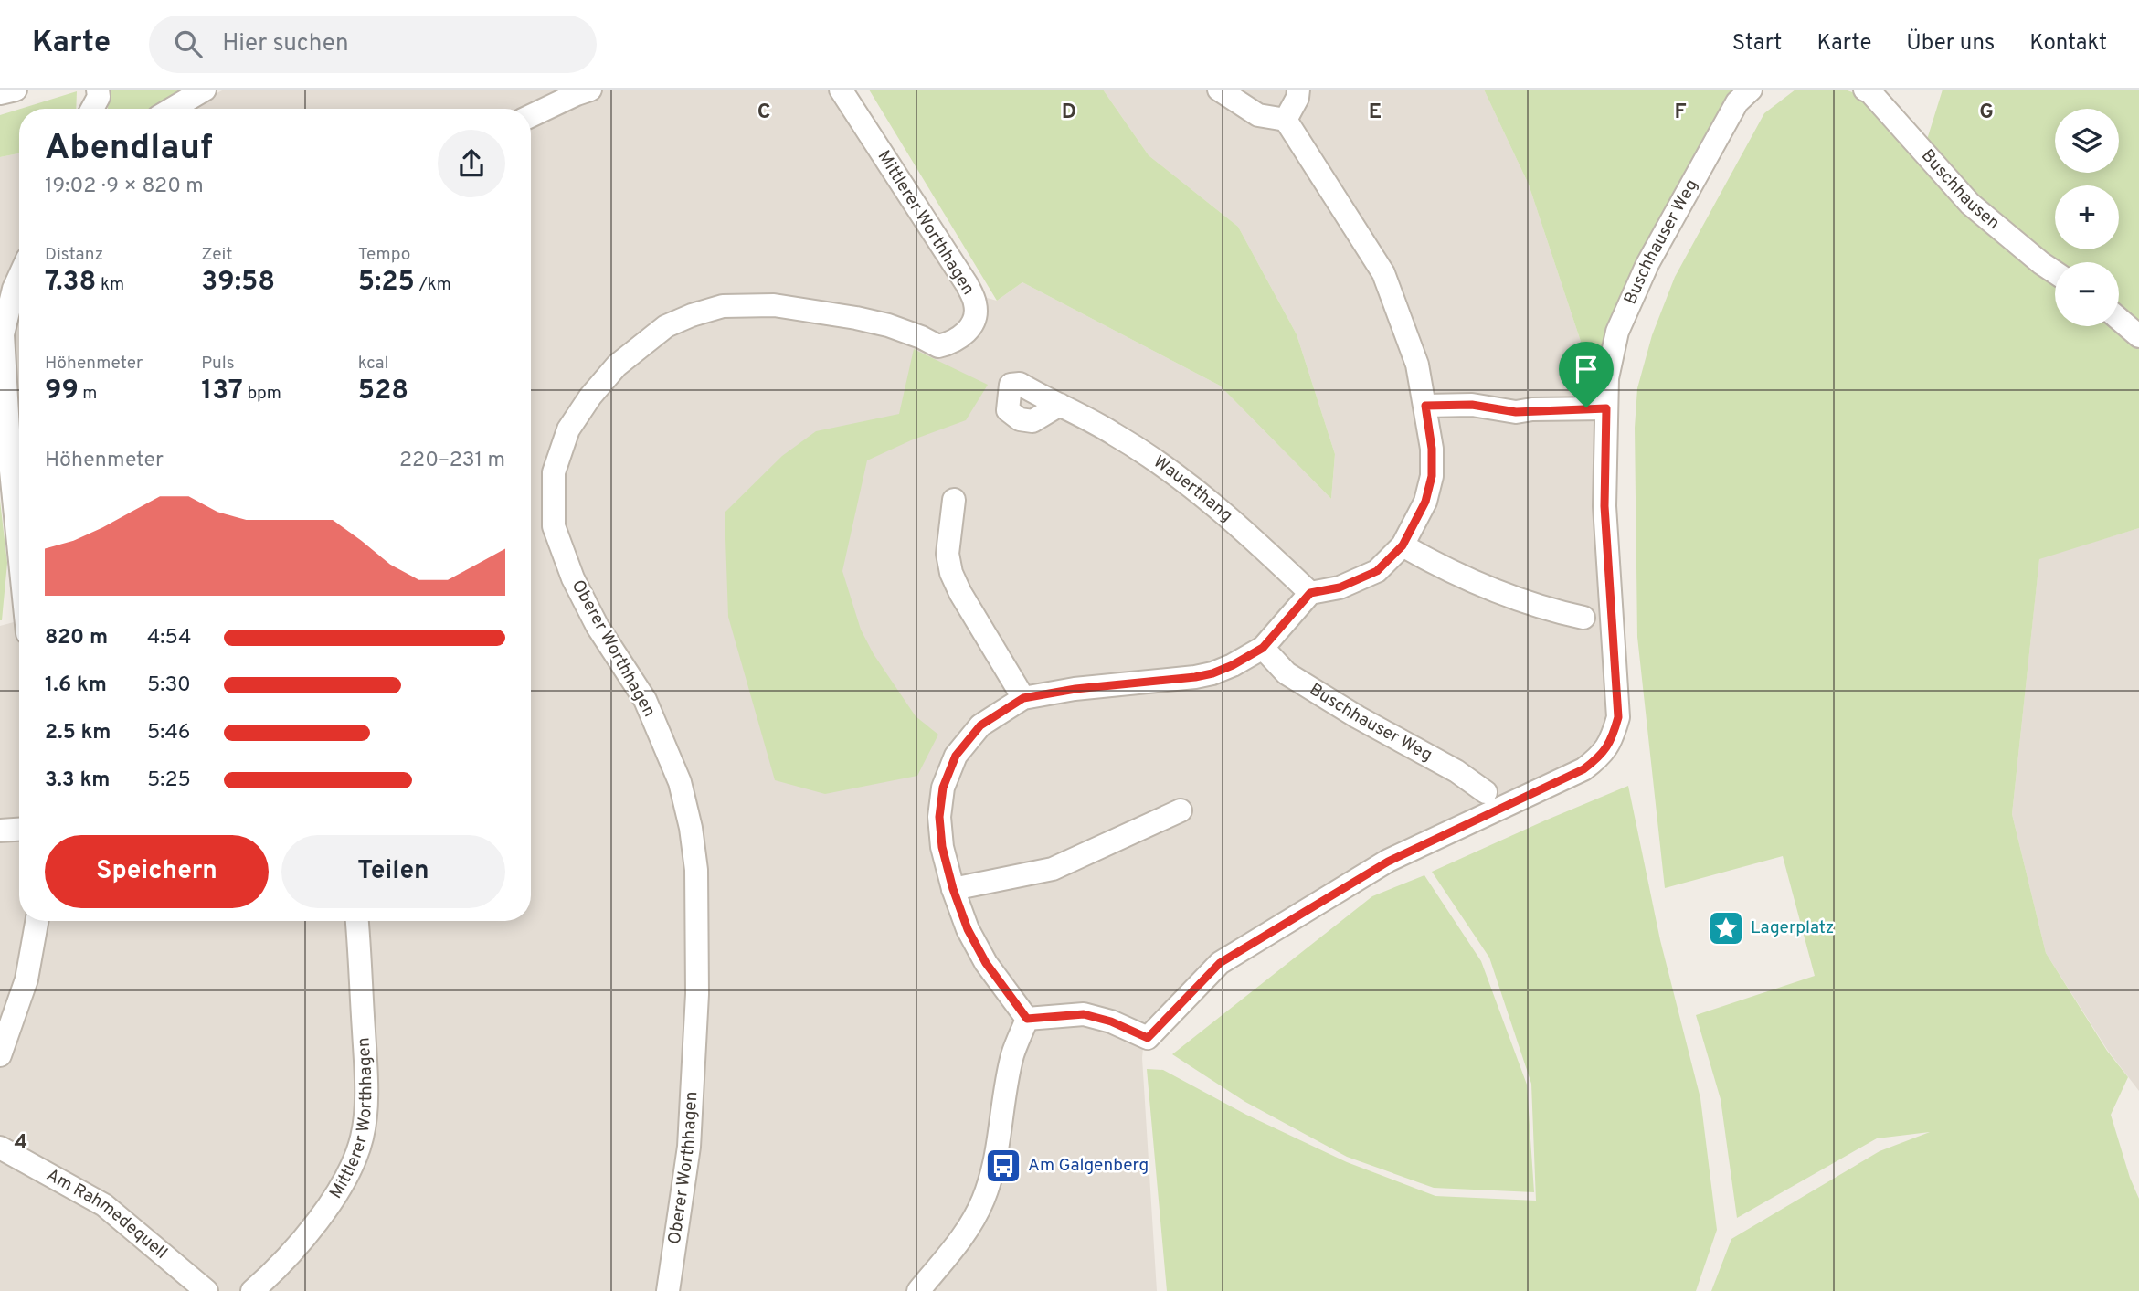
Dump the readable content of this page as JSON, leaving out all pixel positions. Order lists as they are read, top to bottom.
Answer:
{
  "streets": {
    "street": [
      "Buschhausen",
      "Mittlerer Worthhagen",
      "Buschhauser Weg",
      "Wauerthang",
      "Oberer Worthhagen",
      "Am Rahmedequell"
    ]
  },
  "crossings": [
    ["Mittlerer Worthhagen", "Oberer Worthhagen"]
  ],
  "places": {
    "place": ["Lagerplatz"],
    "bus stop": ["Am Galgenberg"]
  },
  "page": {
    "header": "Karte",
    "search": "Hier suchen",
    "nav": [
      "Start",
      "Karte",
      "Über uns",
      "Kontakt"
    ],
    "map_buttons": ["+", "−"],
    "heading": ["Abendlauf", "19:02 · 9 × 820 m"],
    "stats": [
      ["Distanz", "7.38 km"],
      ["Zeit", "39:58"],
      ["Tempo", "5:25 /km"],
      ["Höhenmeter", "99 m"],
      ["Puls", "137 bpm"],
      ["kcal", "528"]
    ],
    "chart": ["Höhenmeter", "220–231 m"],
    "list": [
      {
        "name": "820 m",
        "note": "4:54"
      },
      {
        "name": "1.6 km",
        "note": "5:30"
      },
      {
        "name": "2.5 km",
        "note": "5:46"
      },
      {
        "name": "3.3 km",
        "note": "5:25"
      }
    ],
    "buttons": ["Speichern", "Teilen"]
  },
  "grid": {
    "columns": [
      "C",
      "D",
      "E",
      "F",
      "G"
    ],
    "rows": ["4"]
  }
}
